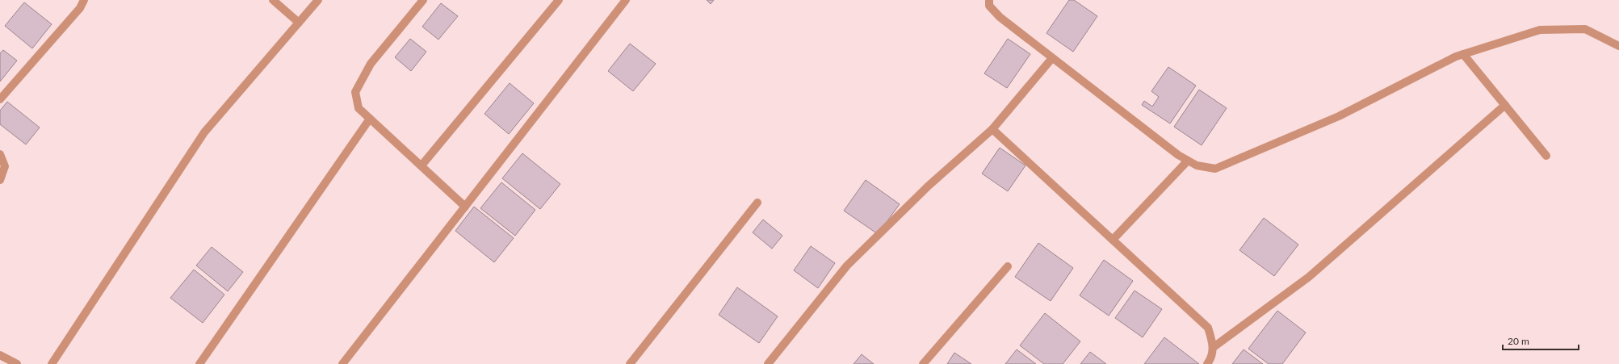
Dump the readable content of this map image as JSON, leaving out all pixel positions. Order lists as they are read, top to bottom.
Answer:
{
  "scale_bar": "20 m"
}
